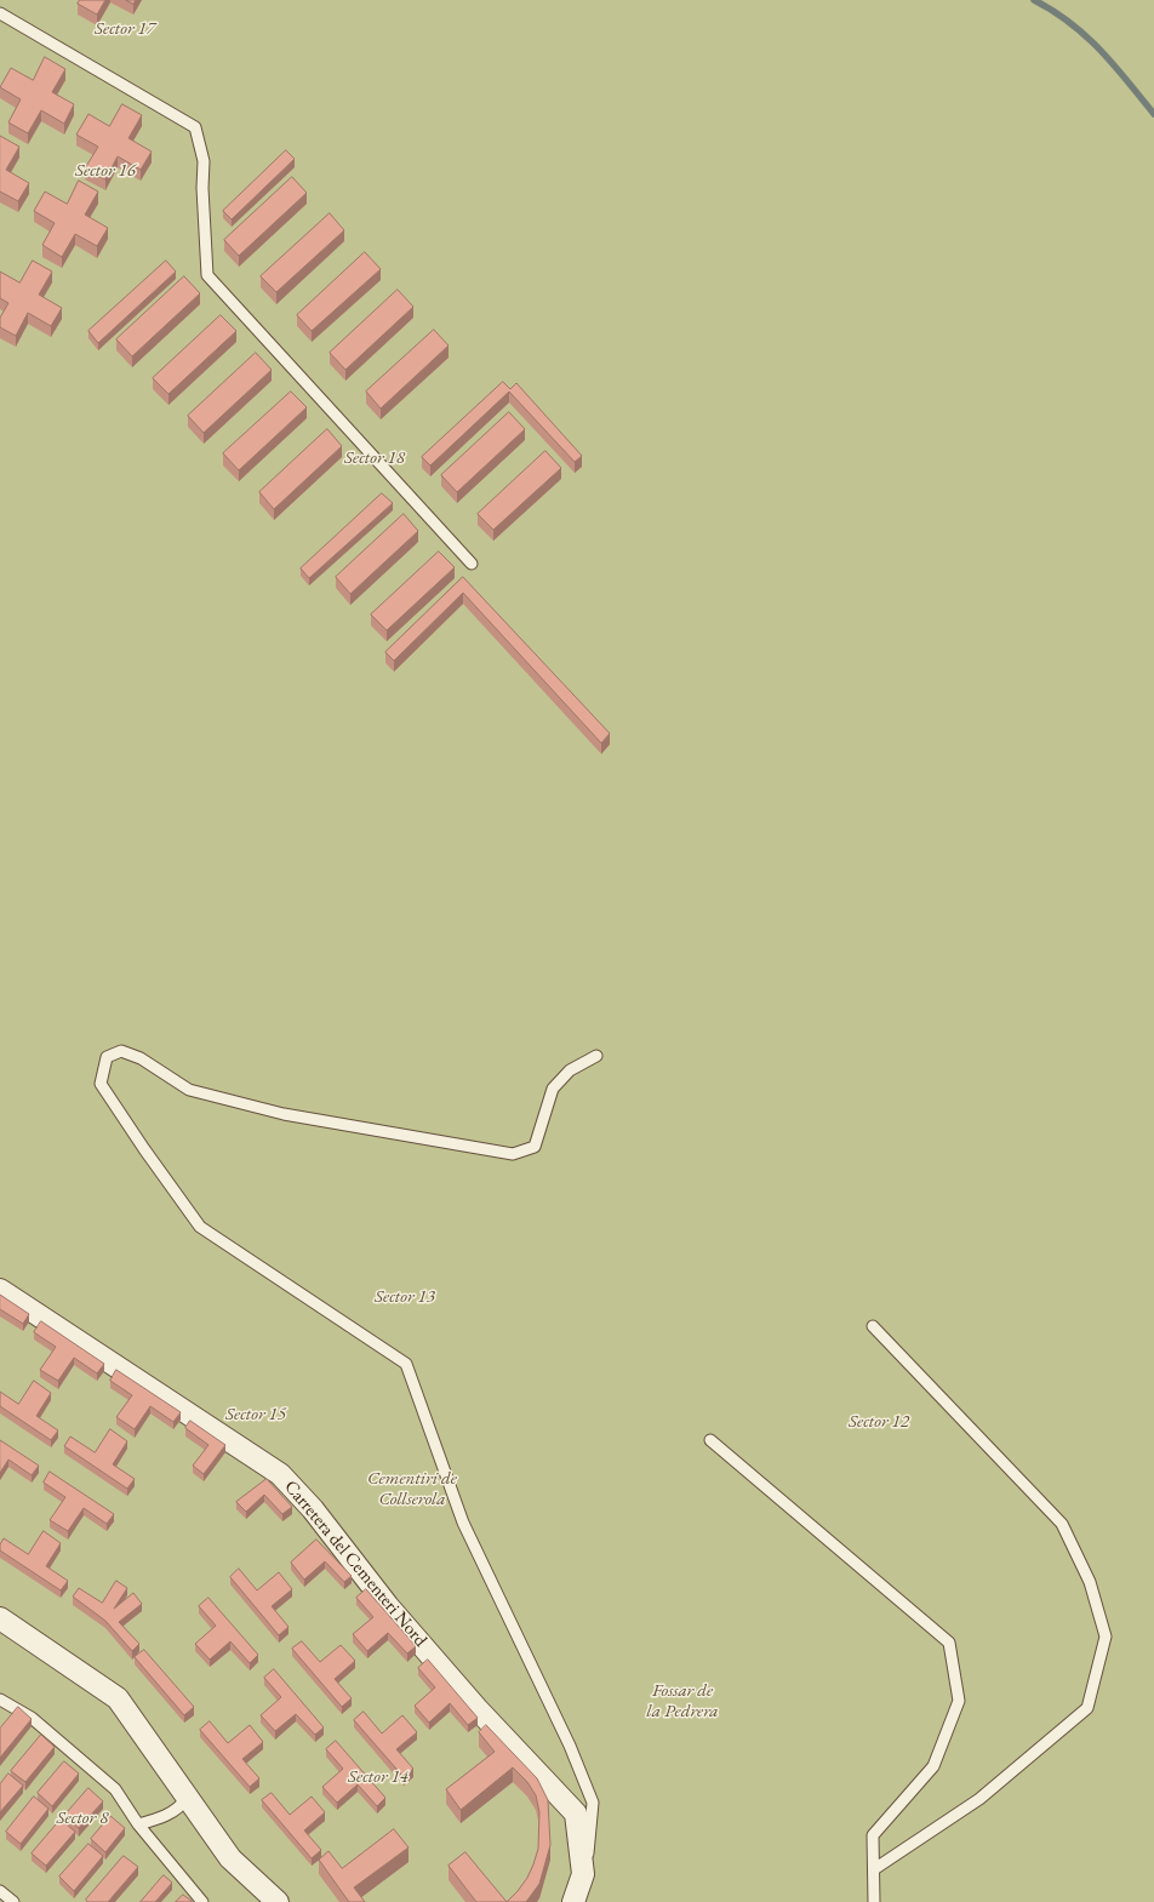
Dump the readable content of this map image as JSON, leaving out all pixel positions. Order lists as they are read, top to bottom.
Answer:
{
  "streets": {
    "street": ["Carretera del Cementeri Nord"]
  },
  "parks": [
    "Sector 17",
    "Sector 16",
    "Sector 18",
    "Sector 13",
    "Sector 15",
    "Sector 12",
    "Cementiri de Collserola",
    "Fossar de la Pedrera",
    "Sector 14",
    "Sector 8"
  ]
}
